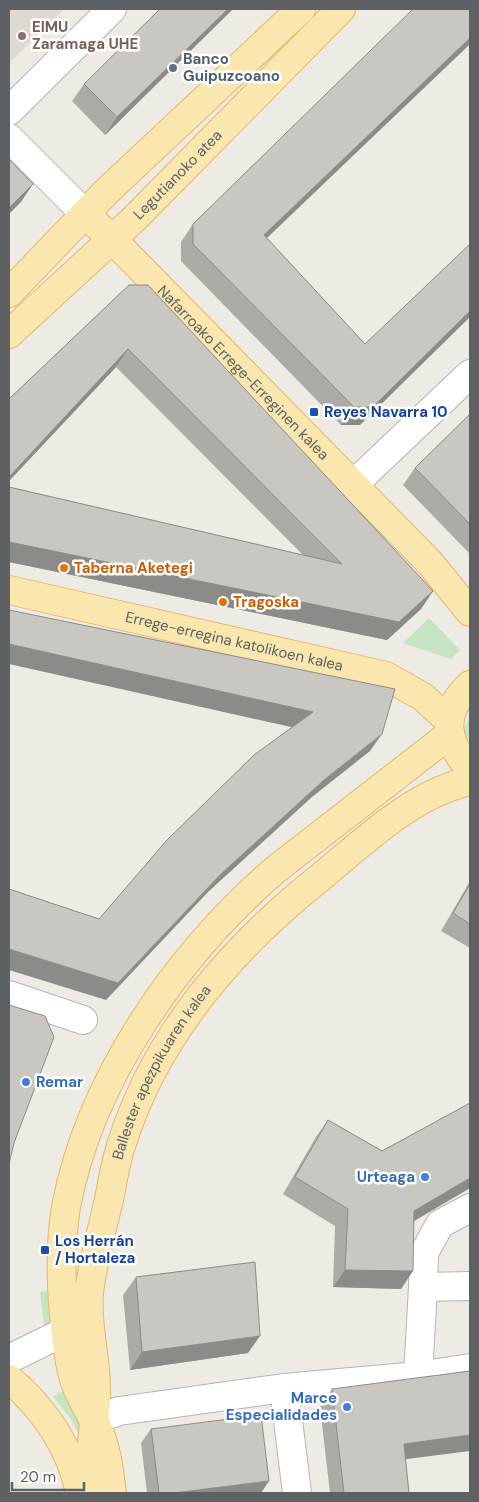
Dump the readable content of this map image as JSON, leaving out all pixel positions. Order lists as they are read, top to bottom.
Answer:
{
  "streets": {
    "main road": [
      "Legutianoko atea",
      "Nafarroako Errege-Erreginen kalea",
      "Errege-erregina katolikoen kalea",
      "Ballester apezpikuaren kalea"
    ]
  },
  "crossings": [
    ["Legutianoko atea", "Nafarroako Errege-Erreginen kalea"]
  ],
  "places": {
    "other": [
      "EIMU Zaramaga UHE",
      "Banco Guipuzcoano",
      "Taberna Aketegi",
      "Tragoska",
      "Remar",
      "Urteaga",
      "Marce Especialidades"
    ],
    "transit": ["Reyes Navarra 10", "Los Herrán / Hortaleza"]
  },
  "scale_bar": "20 m"
}
